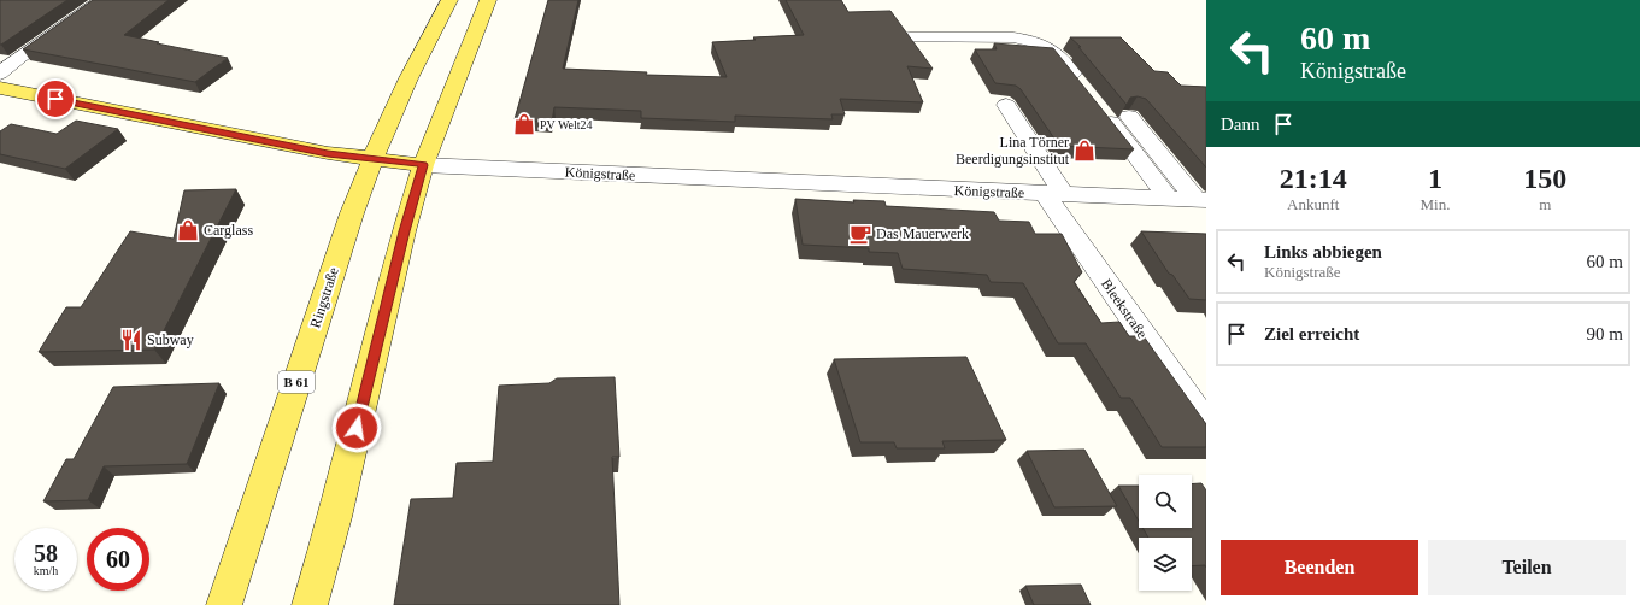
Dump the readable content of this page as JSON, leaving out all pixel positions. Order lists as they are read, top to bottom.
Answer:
{
  "streets": {
    "main road": ["Königstraße", "Ringstraße", "B 61"],
    "street": ["Bleekstraße"]
  },
  "crossings": [
    ["Königstraße", "Ringstraße"],
    ["Königstraße", "Bleekstraße"]
  ],
  "places": {
    "shop": ["PV Welt24", "Lina Törner Beerdigungsinstitut", "Carglass"],
    "cafe": ["Das Mauerwerk"],
    "restaurant": ["Subway"]
  },
  "page": {
    "turn": ["60 m", "Königstraße"],
    "then": "Dann",
    "eta": [
      "21:14",
      "Ankunft",
      "1",
      "Min.",
      "150",
      "m"
    ],
    "list": [
      {
        "name": "Links abbiegen",
        "note": "Königstraße",
        "value": "60 m"
      },
      {
        "name": "Ziel erreicht",
        "value": "90 m"
      }
    ],
    "speed": "58 km/h",
    "limit": "60",
    "buttons": ["Beenden", "Teilen"]
  }
}
